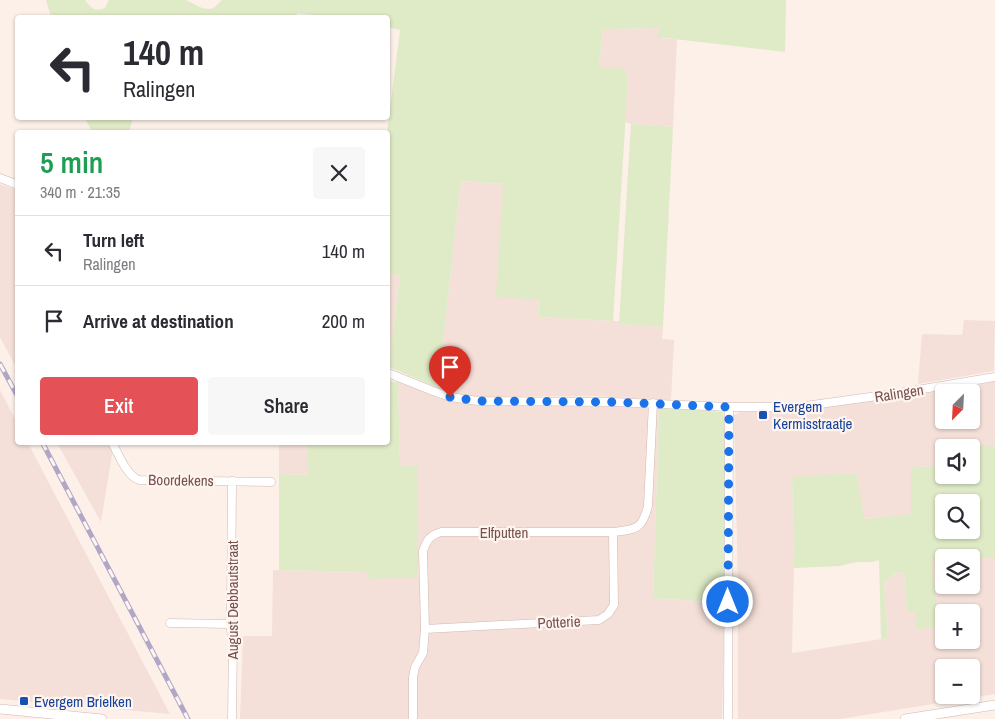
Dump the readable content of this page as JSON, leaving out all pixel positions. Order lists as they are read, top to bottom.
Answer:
{
  "streets": {
    "street": [
      "Ralingen",
      "Boordekens",
      "Elfputten",
      "August Debbautstraat",
      "Potterie"
    ]
  },
  "crossings": [
    ["Ralingen", "Elfputten"],
    ["Boordekens", "August Debbautstraat"],
    ["Elfputten", "Potterie"]
  ],
  "places": {
    "transit": ["Evergem Kermisstraatje", "Evergem Brielken"]
  },
  "north": "bottom left",
  "page": {
    "turn": ["140 m", "Ralingen"],
    "heading": ["5 min", "340 m · 21:35"],
    "list": [
      {
        "name": "Turn left",
        "note": "Ralingen",
        "value": "140 m"
      },
      {
        "name": "Arrive at destination",
        "value": "200 m"
      }
    ],
    "buttons": ["Exit", "Share"],
    "map_buttons": ["+", "−"]
  }
}
